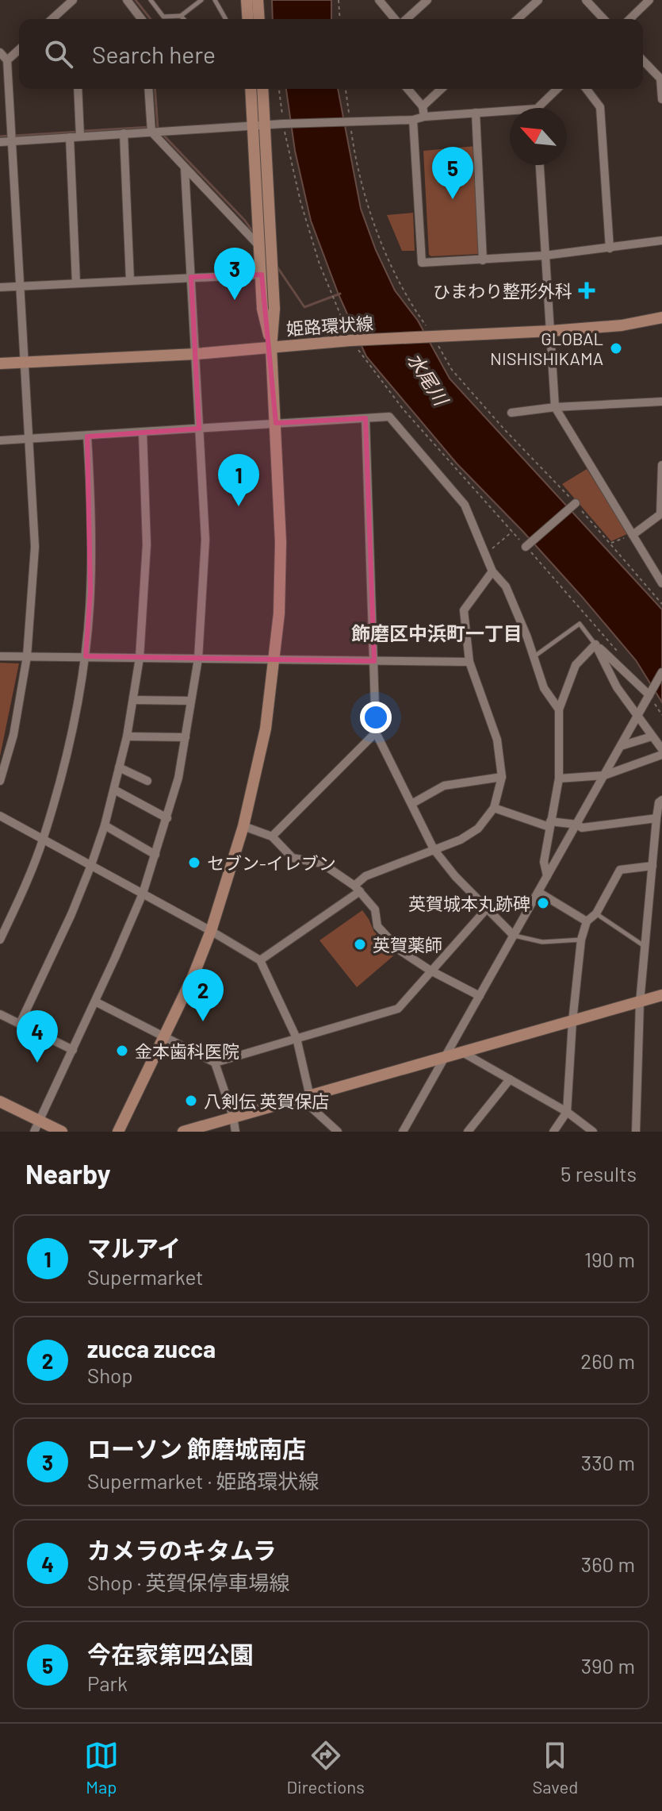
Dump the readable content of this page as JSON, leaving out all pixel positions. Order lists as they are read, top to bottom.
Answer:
{
  "streets": {
    "street": ["姫路環状線"]
  },
  "districts": ["飾磨区中浜町一丁目"],
  "water": ["水尾川"],
  "places": {
    "health": ["ひまわり整形外科"],
    "other": [
      "GLOBAL NISHISHIKAMA",
      "セブン-イレブン",
      "英賀城本丸跡碑",
      "英賀薬師",
      "金本歯科医院",
      "八剣伝 英賀保店"
    ]
  },
  "north": "top left",
  "page": {
    "search": "Search here",
    "pins": [
      "5",
      "3",
      "1",
      "2",
      "4"
    ],
    "heading": ["Nearby", "5 results"],
    "list": [
      {
        "mark": "1",
        "name": "マルアイ",
        "note": "Supermarket",
        "value": "190 m"
      },
      {
        "mark": "2",
        "name": "zucca zucca",
        "note": "Shop",
        "value": "260 m"
      },
      {
        "mark": "3",
        "name": "ローソン 飾磨城南店",
        "note": "Supermarket · 姫路環状線",
        "value": "330 m"
      },
      {
        "mark": "4",
        "name": "カメラのキタムラ",
        "note": "Shop · 英賀保停車場線",
        "value": "360 m"
      },
      {
        "mark": "5",
        "name": "今在家第四公園",
        "note": "Park",
        "value": "390 m"
      }
    ],
    "nav": ["Map", "Directions", "Saved"]
  }
}
